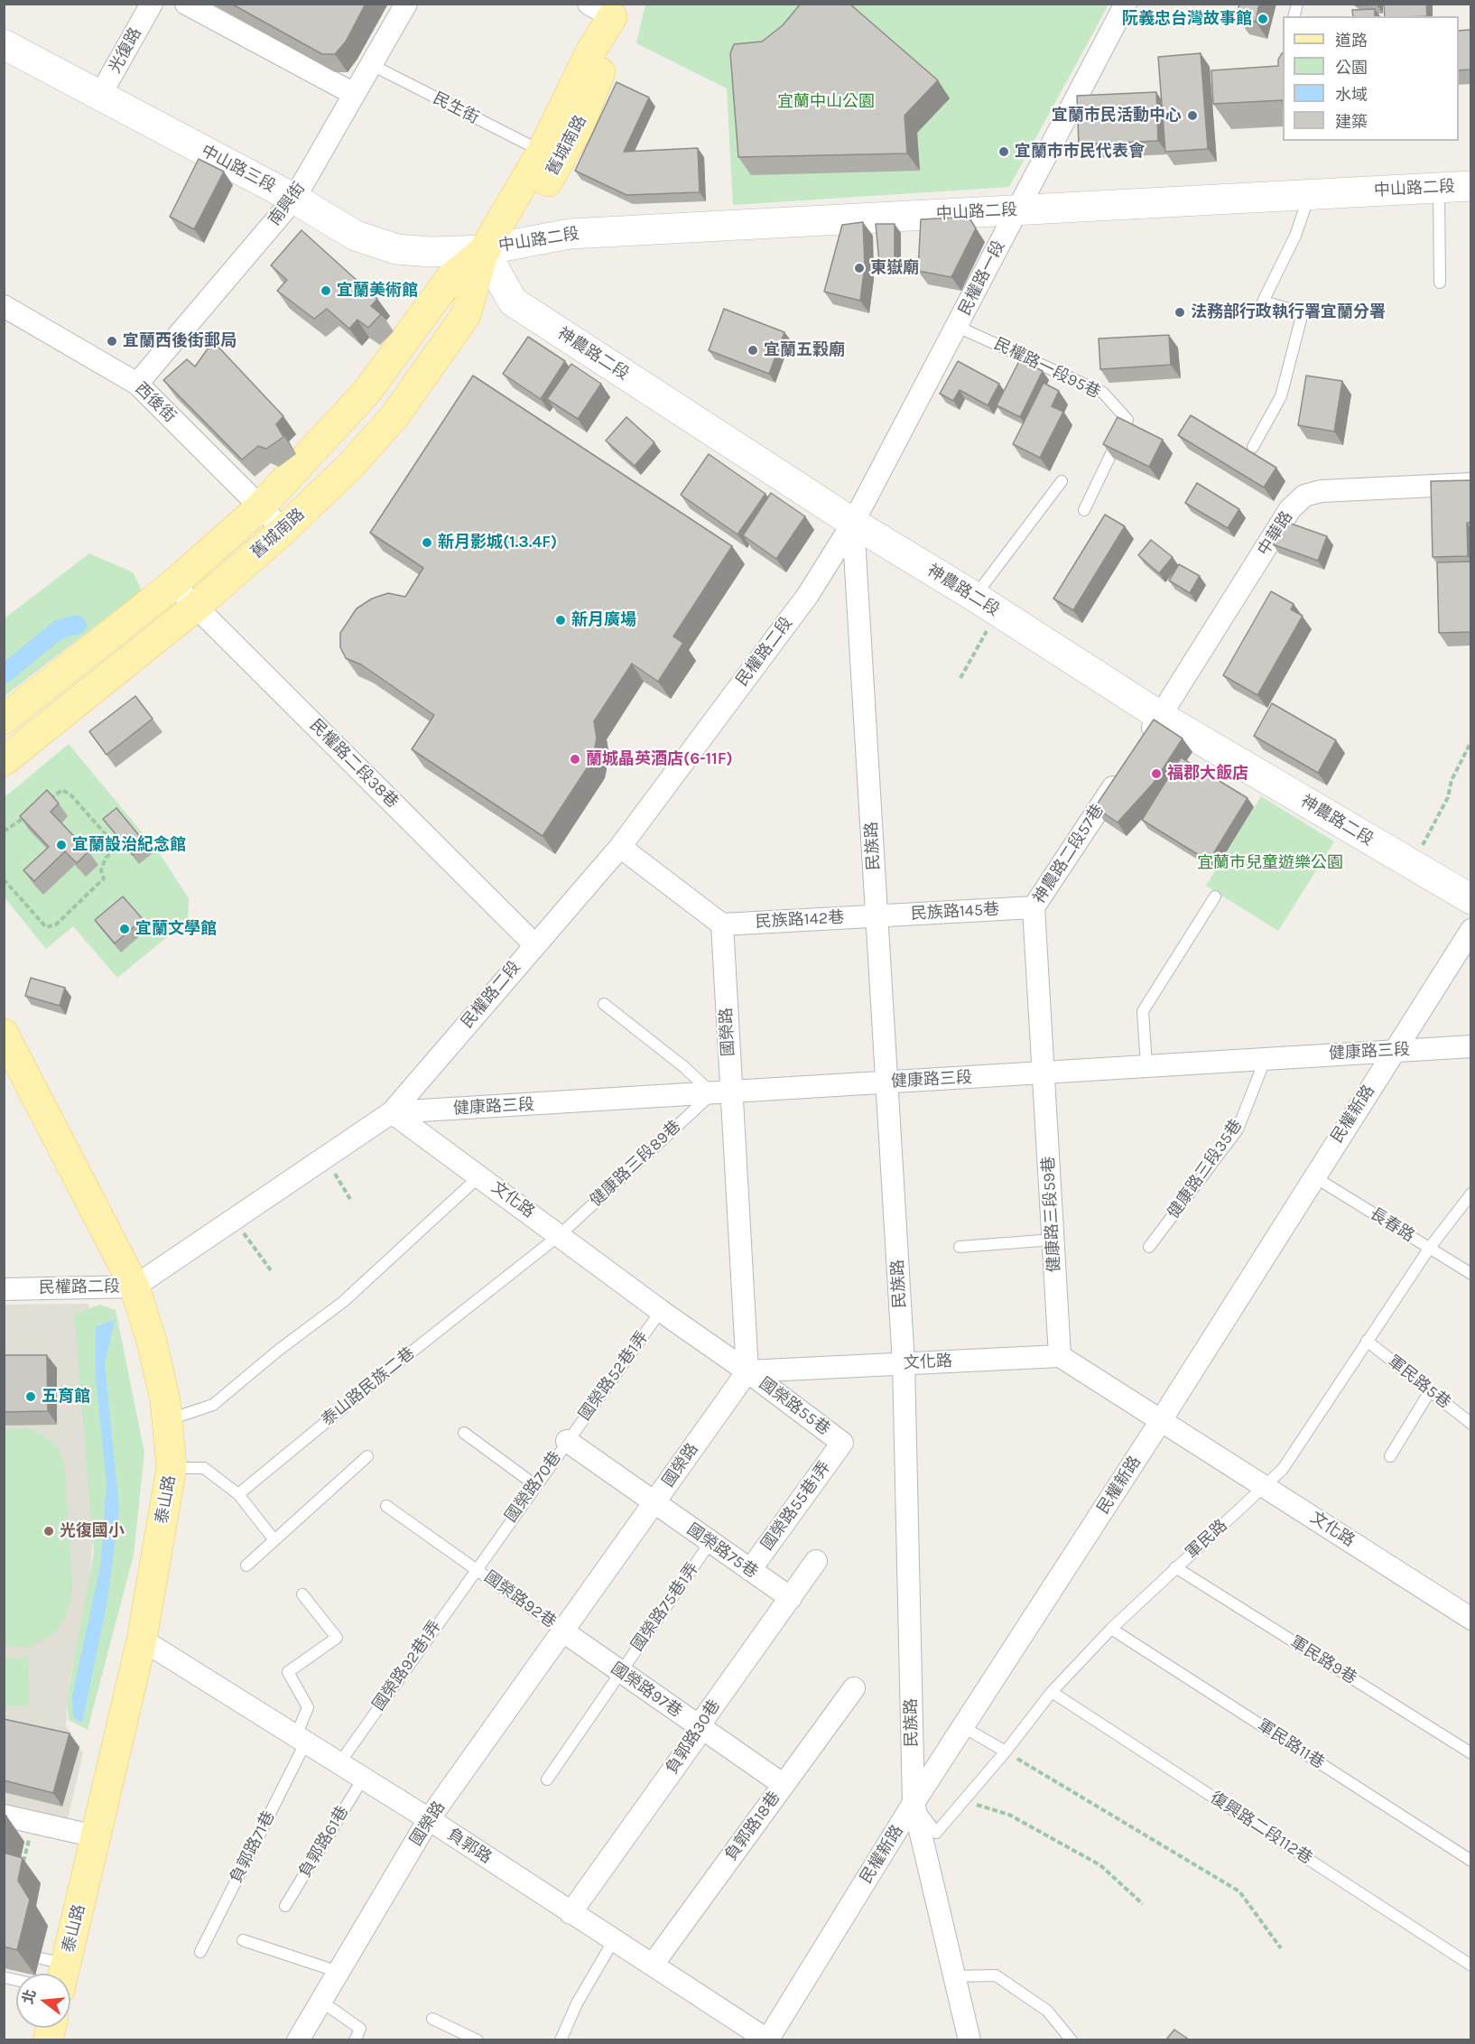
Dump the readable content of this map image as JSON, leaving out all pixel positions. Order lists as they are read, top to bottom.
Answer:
{
  "streets": {
    "main road": ["舊城南路", "泰山路"],
    "street": [
      "光復路",
      "中山路三段",
      "中山路二段",
      "南興街",
      "民權路一段",
      "神農路二段",
      "西後街",
      "中華路",
      "民權路二段",
      "民權路二段38巷",
      "民族路",
      "神農路二段57巷",
      "民族路145巷",
      "民族路142巷",
      "國榮路",
      "健康路三段",
      "民權新路",
      "文化路",
      "健康路三段59巷",
      "國榮路55巷",
      "國榮路70巷",
      "國榮路55巷1弄",
      "國榮路75巷",
      "國榮路97巷",
      "負郭路30巷",
      "負郭路18巷",
      "負郭路"
    ],
    "lane": [
      "民生街",
      "民權路一段95巷",
      "健康路三段89巷",
      "健康路三段35巷",
      "長春路",
      "國榮路52巷1弄",
      "軍民路5巷",
      "泰山路民族二巷",
      "軍民路",
      "國榮路92巷",
      "國榮路75巷1弄",
      "軍民路9巷",
      "國榮路92巷1弄",
      "軍民路11巷",
      "復興路二段112巷",
      "負郭路61巷",
      "負郭路71巷"
    ]
  },
  "crossings": [
    ["光復路", "中山路三段"],
    ["民生街", "舊城南路"],
    ["民生街", "南興街"],
    ["舊城南路", "中山路三段"],
    ["舊城南路", "中山路二段"],
    ["舊城南路", "神農路二段"],
    ["舊城南路", "西後街"],
    ["舊城南路", "民權路二段38巷"],
    ["中山路三段", "中山路二段"],
    ["中山路三段", "南興街"],
    ["中山路三段", "神農路二段"],
    ["中山路二段", "民權路一段"],
    ["中山路二段", "神農路二段"],
    ["南興街", "西後街"],
    ["民權路一段", "神農路二段"],
    ["民權路一段", "民權路一段95巷"],
    ["民權路一段", "民權路二段"],
    ["民權路一段", "民族路"],
    ["神農路二段", "中華路"],
    ["神農路二段", "民權路二段"],
    ["神農路二段", "民族路"],
    ["民權路二段", "民權路二段38巷"],
    ["民權路二段", "民族路"],
    ["民權路二段", "健康路三段"],
    ["民權路二段", "文化路"],
    ["民權路二段", "泰山路"],
    ["民族路", "民族路145巷"],
    ["民族路", "民族路142巷"],
    ["民族路", "健康路三段"],
    ["民族路", "民權新路"],
    ["民族路", "文化路"],
    ["民族路", "軍民路"],
    ["神農路二段57巷", "民族路145巷"],
    ["神農路二段57巷", "健康路三段"],
    ["神農路二段57巷", "健康路三段59巷"],
    ["民族路145巷", "民族路142巷"],
    ["民族路142巷", "國榮路"],
    ["國榮路", "健康路三段"],
    ["國榮路", "健康路三段89巷"],
    ["國榮路", "文化路"],
    ["國榮路", "國榮路55巷"],
    ["國榮路", "國榮路70巷"],
    ["國榮路", "國榮路75巷"],
    ["國榮路", "國榮路92巷"],
    ["國榮路", "國榮路97巷"],
    ["國榮路", "負郭路"],
    ["健康路三段", "民權新路"],
    ["健康路三段", "健康路三段89巷"],
    ["健康路三段", "健康路三段35巷"],
    ["健康路三段", "文化路"],
    ["健康路三段", "健康路三段59巷"],
    ["民權新路", "文化路"],
    ["民權新路", "長春路"],
    ["民權新路", "軍民路"],
    ["民權新路", "負郭路"],
    ["健康路三段89巷", "文化路"],
    ["健康路三段89巷", "泰山路民族二巷"],
    ["文化路", "健康路三段59巷"],
    ["文化路", "國榮路52巷1弄"],
    ["文化路", "泰山路民族二巷"],
    ["文化路", "國榮路55巷"],
    ["文化路", "軍民路"],
    ["長春路", "軍民路"],
    ["國榮路52巷1弄", "國榮路70巷"],
    ["軍民路5巷", "軍民路"],
    ["國榮路55巷", "國榮路55巷1弄"],
    ["國榮路70巷", "國榮路75巷"],
    ["國榮路70巷", "國榮路92巷"],
    ["國榮路70巷", "國榮路92巷1弄"],
    ["泰山路", "負郭路"],
    ["國榮路55巷1弄", "國榮路75巷"],
    ["軍民路", "軍民路9巷"],
    ["軍民路", "軍民路11巷"],
    ["軍民路", "復興路二段112巷"],
    ["國榮路75巷", "國榮路75巷1弄"],
    ["國榮路75巷", "負郭路30巷"],
    ["國榮路92巷", "國榮路92巷1弄"],
    ["國榮路92巷", "國榮路97巷"],
    ["國榮路75巷1弄", "國榮路97巷"],
    ["國榮路92巷1弄", "負郭路"],
    ["國榮路97巷", "負郭路30巷"],
    ["國榮路97巷", "負郭路18巷"],
    ["負郭路30巷", "負郭路"],
    ["負郭路18巷", "負郭路"],
    ["負郭路61巷", "負郭路"],
    ["負郭路", "負郭路71巷"]
  ],
  "parks": ["宜蘭中山公園", "宜蘭市兒童遊樂公園"],
  "places": [
    "阮義忠台灣故事館",
    "宜蘭市民活動中心",
    "宜蘭市市民代表會",
    "東嶽廟",
    "宜蘭美術館",
    "法務部行政執行署宜蘭分署",
    "宜蘭西後街郵局",
    "宜蘭五穀廟",
    "新月影城(1.3.4F)",
    "新月廣場",
    "蘭城晶英酒店(6-11F)",
    "福郡大飯店",
    "宜蘭設治紀念館",
    "宜蘭文學館",
    "五育館",
    "光復國小"
  ],
  "legend": [
    "道路",
    "公園",
    "水域",
    "建築"
  ],
  "north": "left"
}
